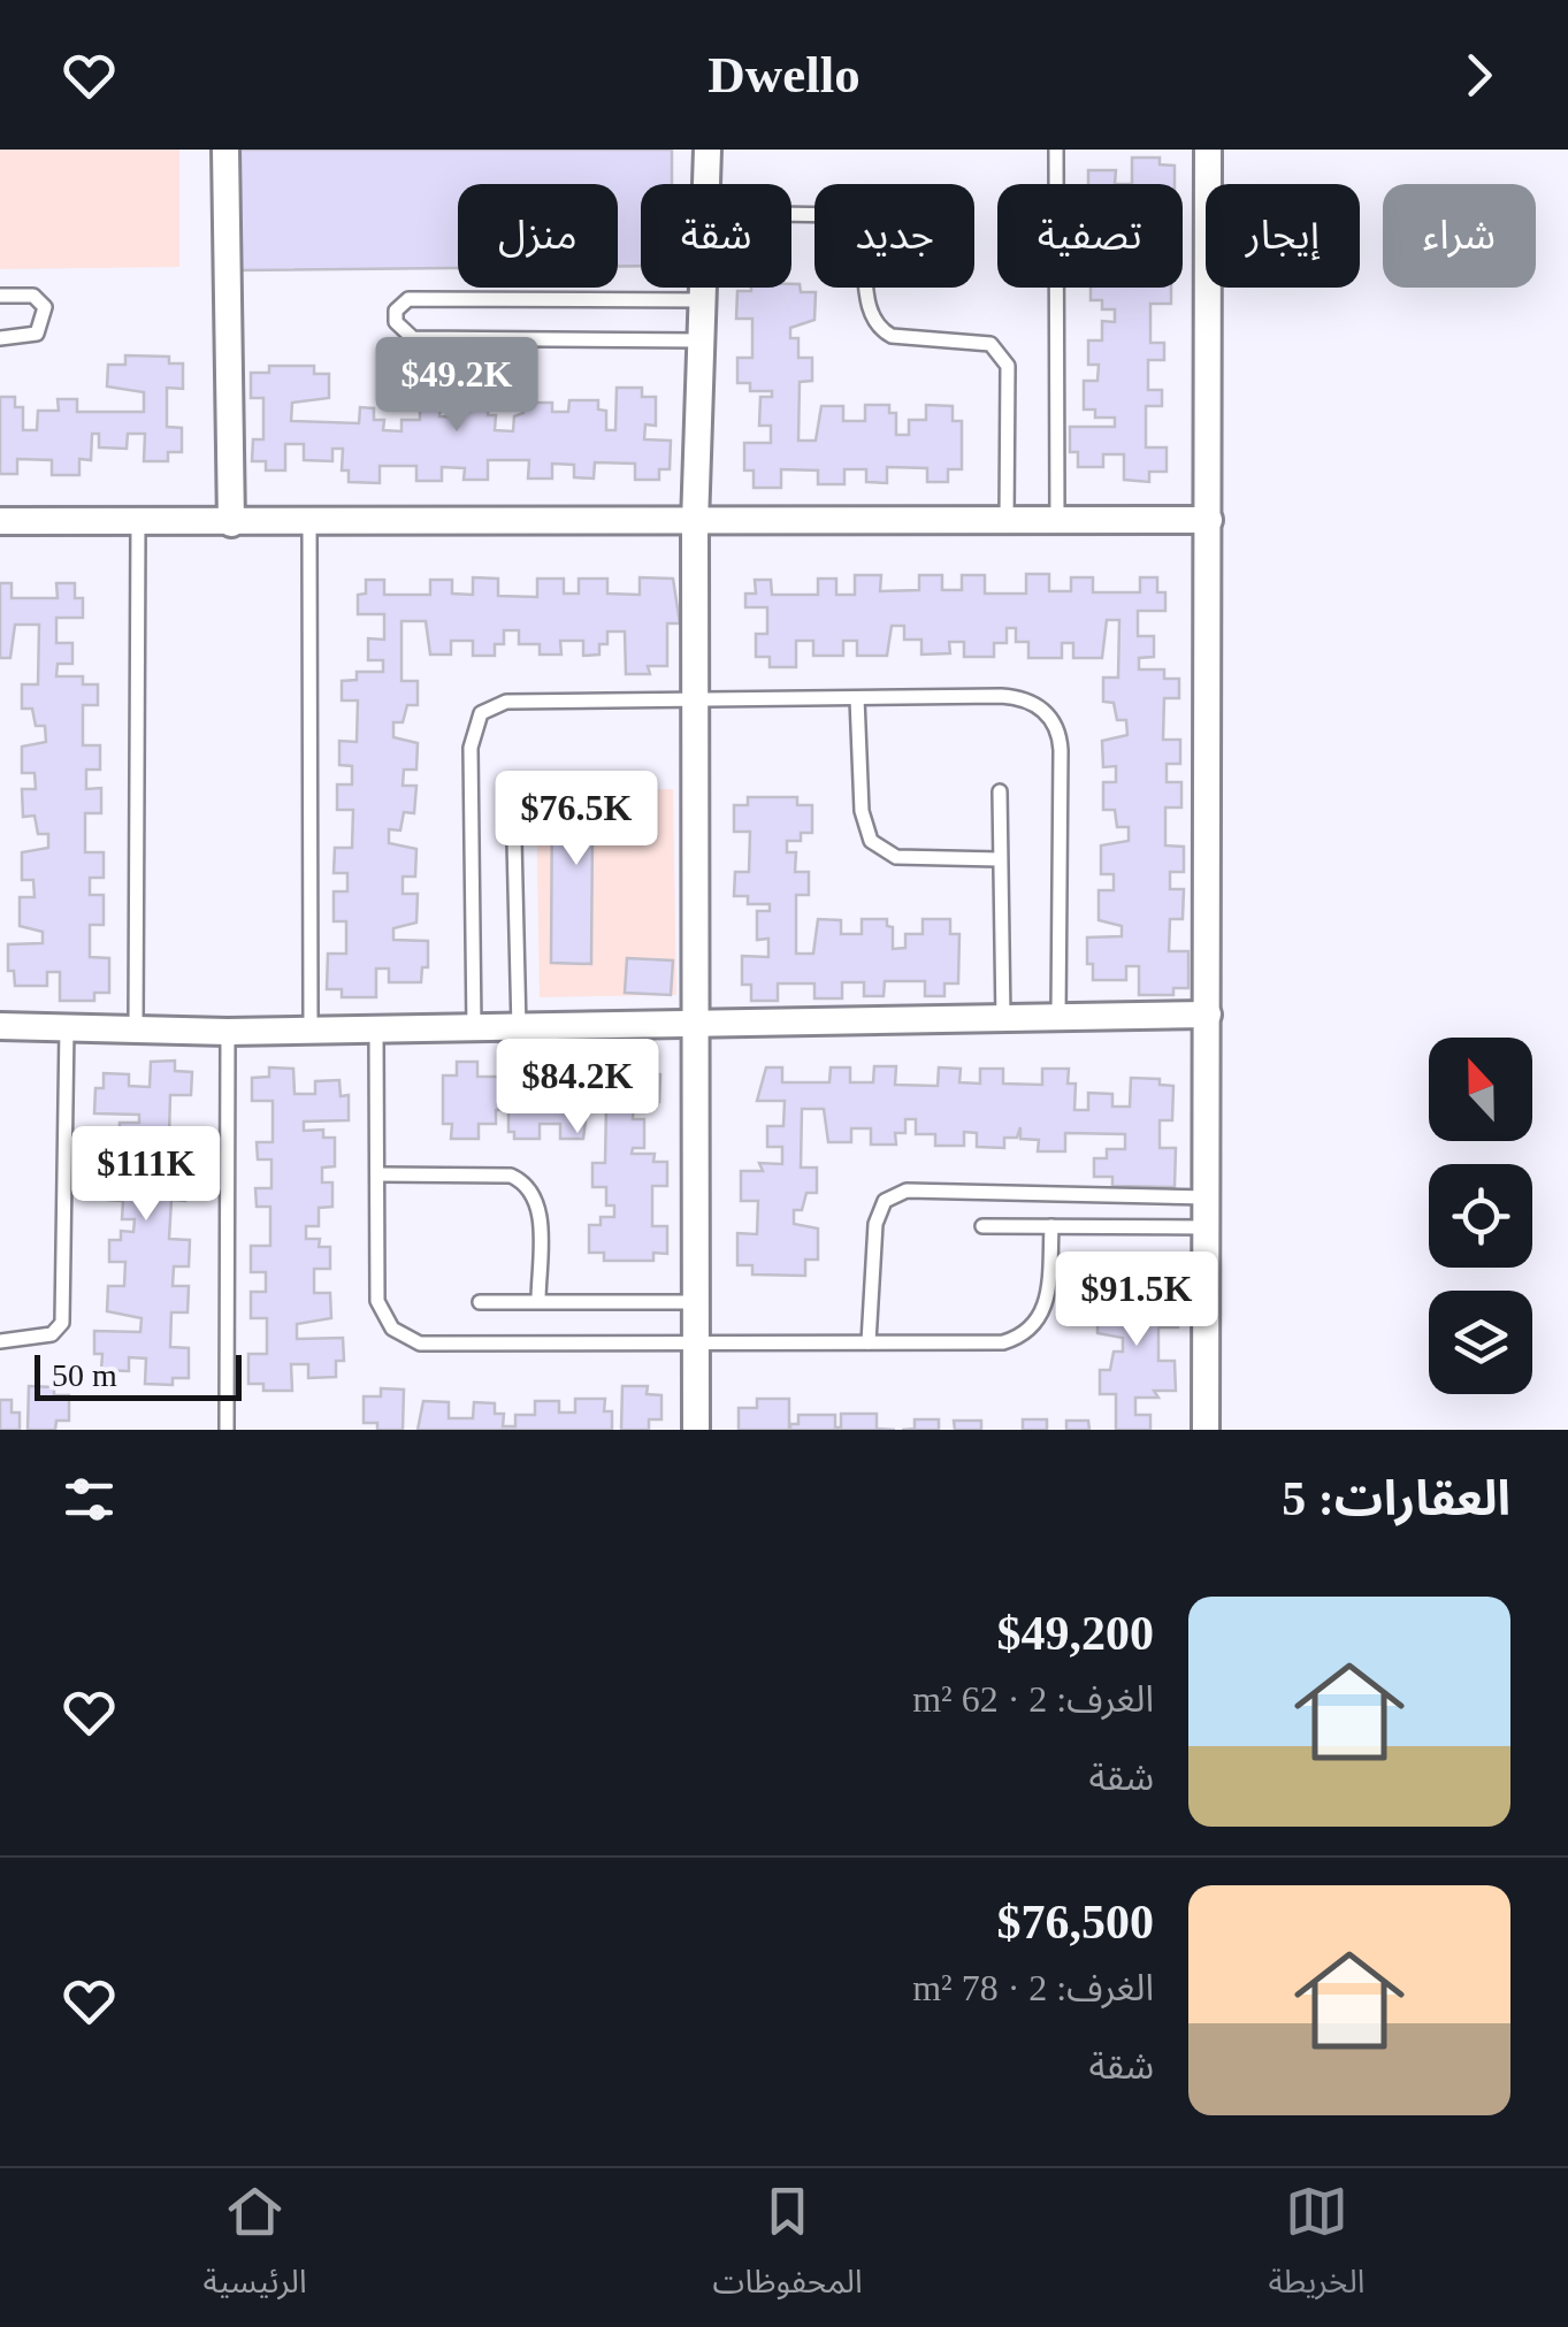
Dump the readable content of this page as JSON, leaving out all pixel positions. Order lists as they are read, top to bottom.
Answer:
{
  "scale_bar": "50 m",
  "north": "top",
  "page": {
    "header": "Dwello",
    "chip": [
      "شراء",
      "إيجار",
      "تصفية",
      "جديد",
      "شقة",
      "منزل"
    ],
    "price": [
      "$49.2K",
      "$76.5K",
      "$84.2K",
      "$111K",
      "$91.5K"
    ],
    "scale": "50 m",
    "heading": "العقارات: 5",
    "list": [
      {
        "name": "$49,200",
        "note": "الغرف: 2 · 62 m² · شقة"
      },
      {
        "name": "$76,500",
        "note": "الغرف: 2 · 78 m² · شقة"
      }
    ],
    "tabs": ["الخريطة", "المحفوظات", "الرئيسية"]
  }
}
